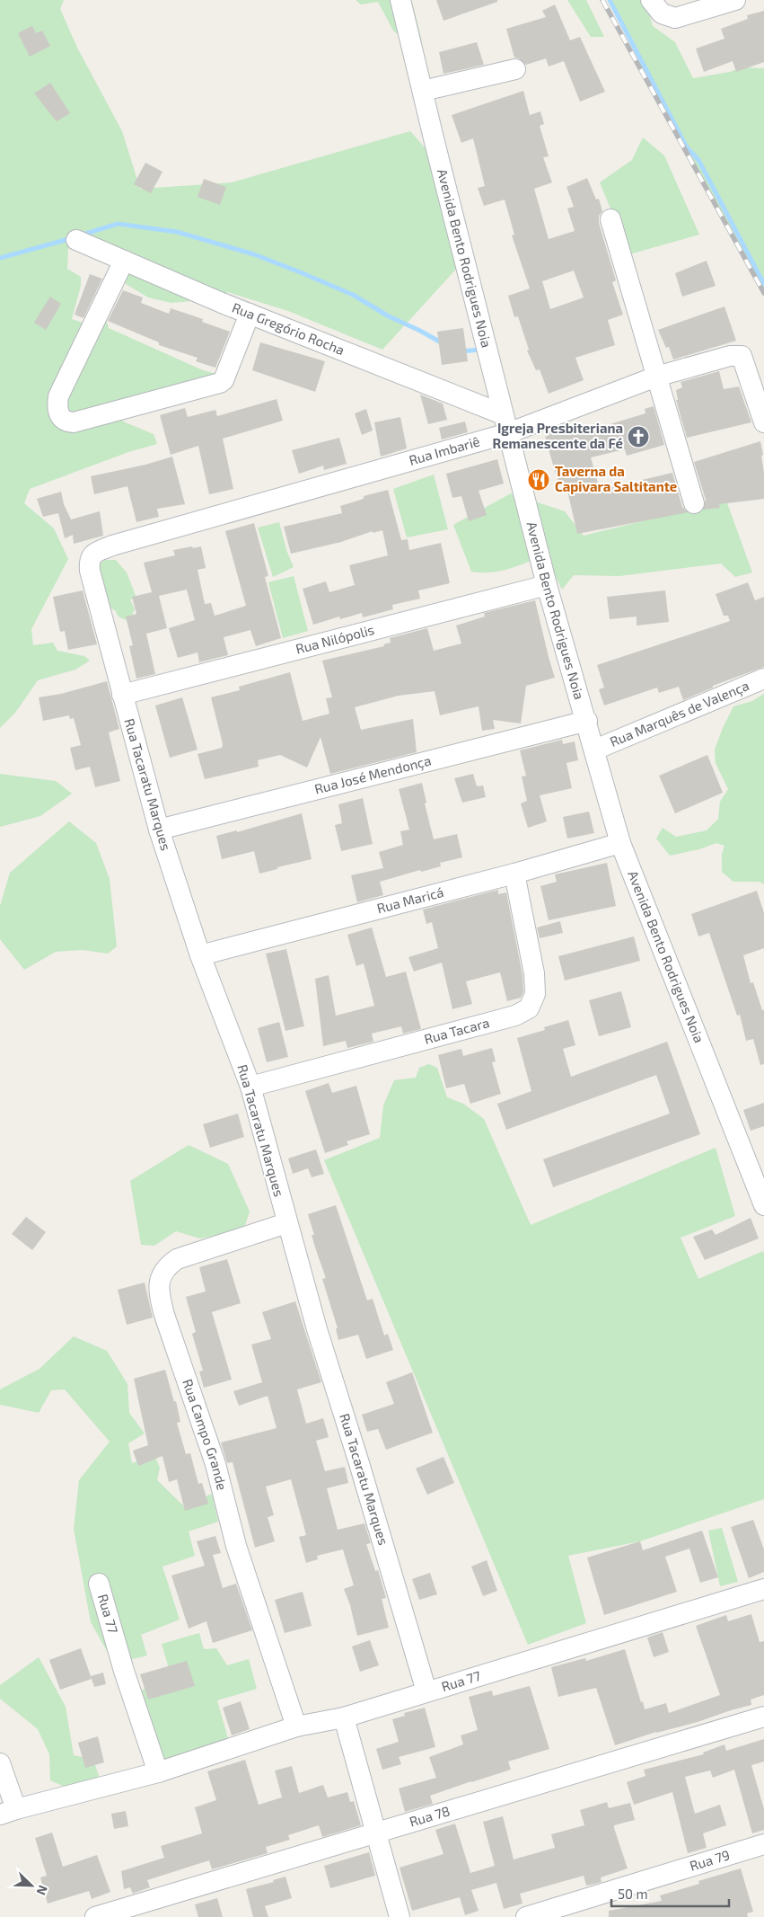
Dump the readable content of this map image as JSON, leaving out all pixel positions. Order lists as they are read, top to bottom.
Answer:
{
  "streets": {
    "street": [
      "Avenida Bento Rodrigues Noia",
      "Rua Gregório Rocha",
      "Rua Imbariê",
      "Rua Nilópolis",
      "Rua Marquês de Valença",
      "Rua José Mendonça",
      "Rua Tacaratu Marques",
      "Rua Maricá",
      "Rua Tacara",
      "Rua Campo Grande",
      "Rua 77",
      "Rua 78",
      "Rua 79"
    ]
  },
  "crossings": [
    ["Avenida Bento Rodrigues Noia", "Rua Gregório Rocha"],
    ["Avenida Bento Rodrigues Noia", "Rua Imbariê"],
    ["Avenida Bento Rodrigues Noia", "Rua Nilópolis"],
    ["Avenida Bento Rodrigues Noia", "Rua Marquês de Valença"],
    ["Avenida Bento Rodrigues Noia", "Rua José Mendonça"],
    ["Avenida Bento Rodrigues Noia", "Rua Maricá"],
    ["Rua Gregório Rocha", "Rua Imbariê"],
    ["Rua Imbariê", "Rua Tacaratu Marques"],
    ["Rua Nilópolis", "Rua Tacaratu Marques"],
    ["Rua José Mendonça", "Rua Tacaratu Marques"],
    ["Rua Tacaratu Marques", "Rua Maricá"],
    ["Rua Tacaratu Marques", "Rua Tacara"],
    ["Rua Tacaratu Marques", "Rua Campo Grande"],
    ["Rua Tacaratu Marques", "Rua 77"],
    ["Rua Maricá", "Rua Tacara"],
    ["Rua Campo Grande", "Rua 77"]
  ],
  "places": {
    "church": ["Igreja Presbiteriana Remanescente da Fé"],
    "restaurant": ["Taverna da Capivara Saltitante"]
  },
  "scale_bar": "50 m",
  "north": "bottom right"
}
